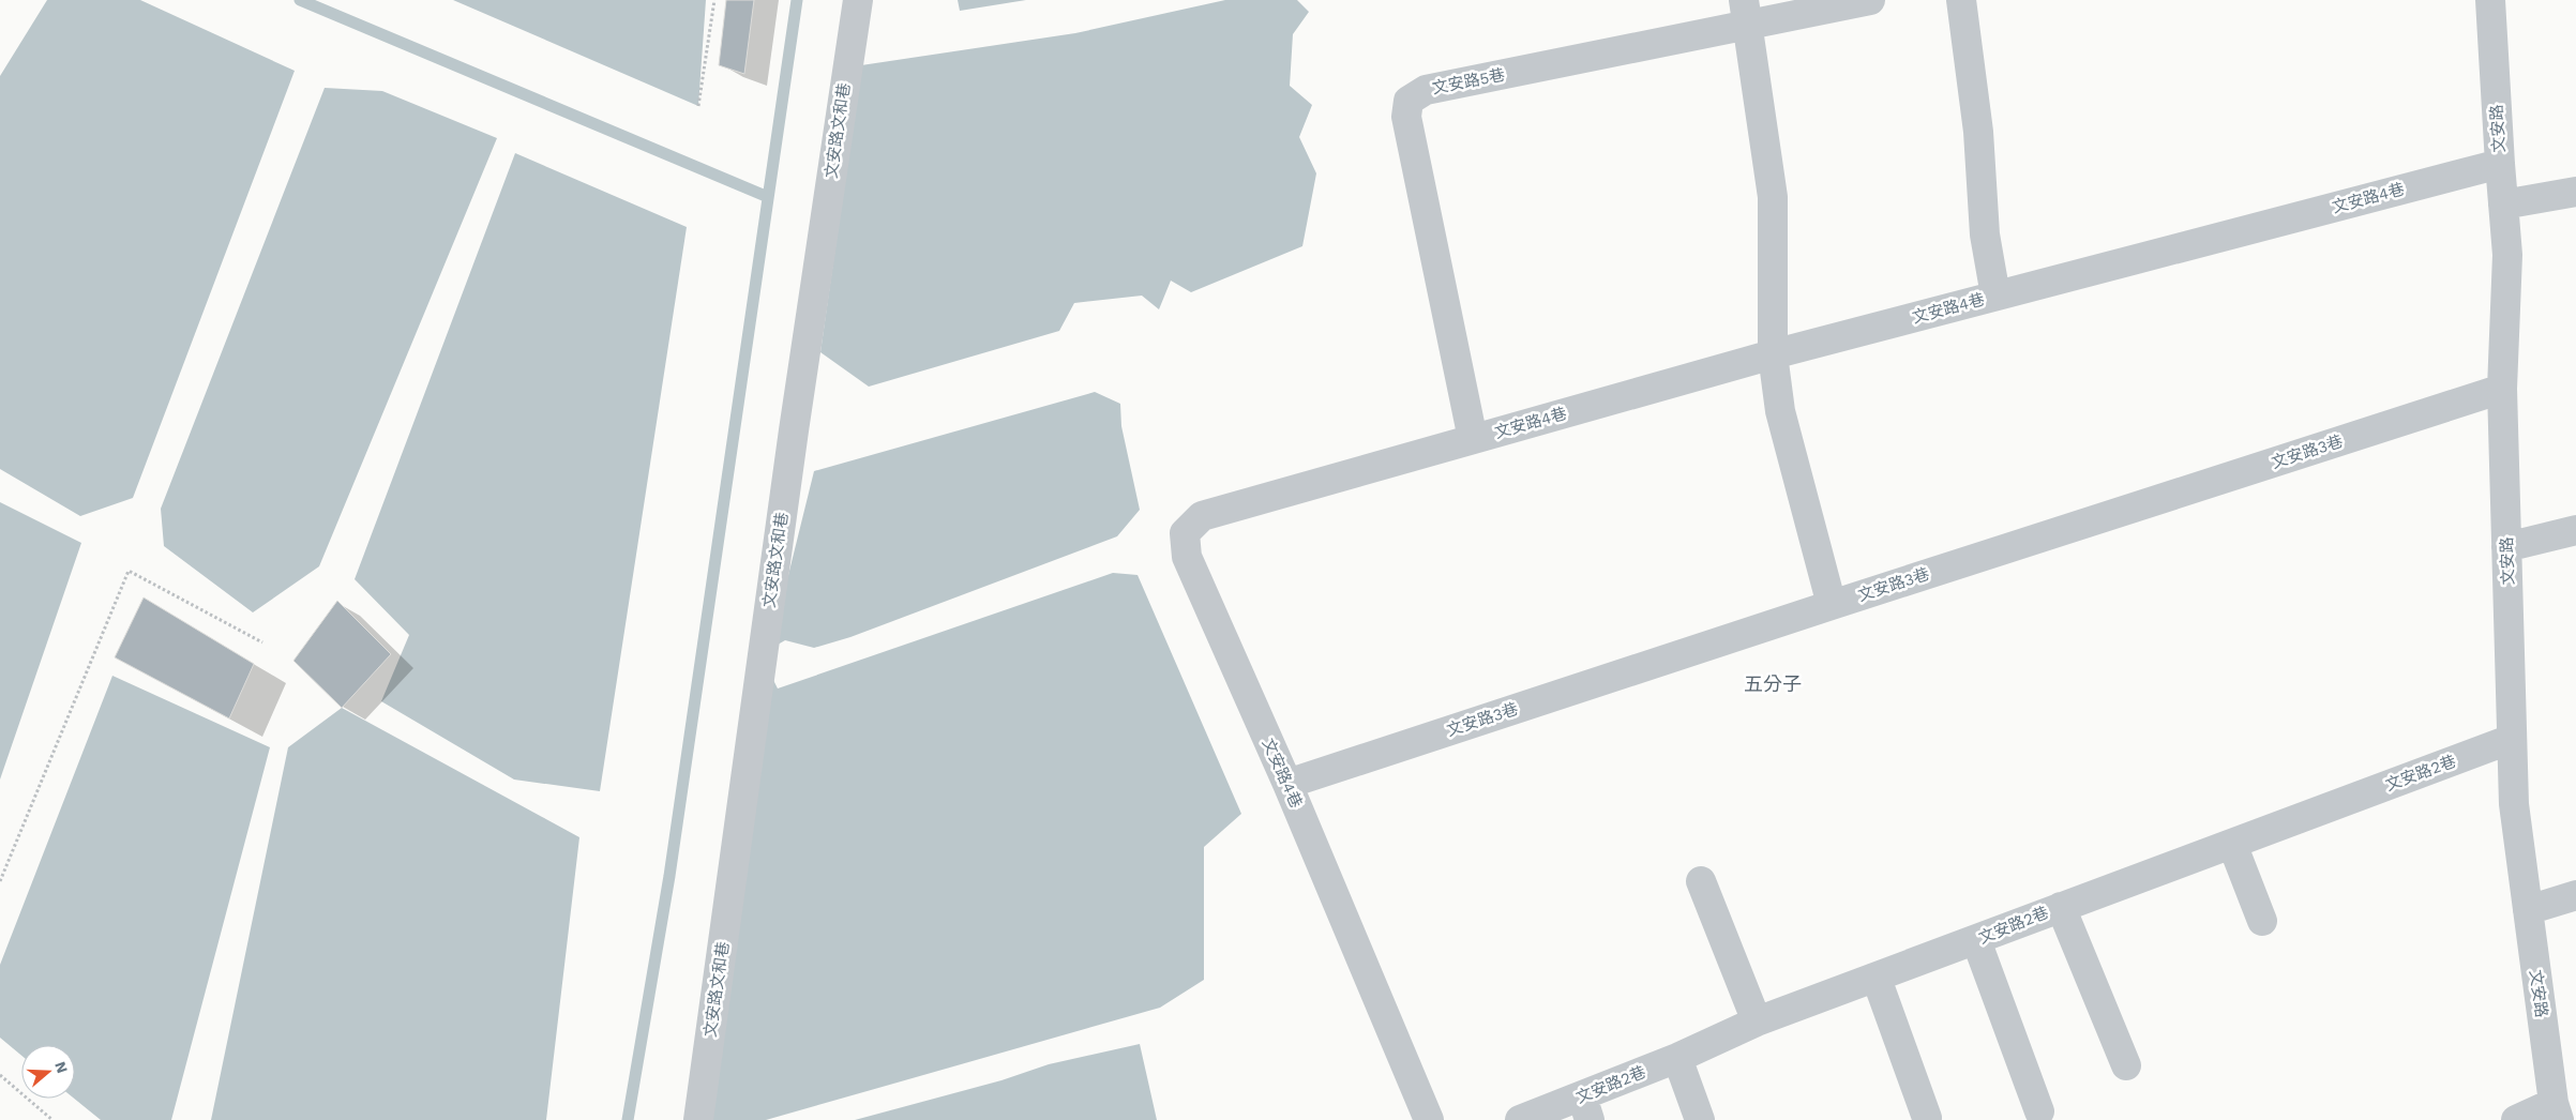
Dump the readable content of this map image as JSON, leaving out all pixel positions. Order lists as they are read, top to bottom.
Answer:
{
  "streets": {
    "street": [
      "文安路5巷",
      "文安路",
      "文安路文和巷",
      "文安路4巷",
      "文安路3巷",
      "文安路2巷"
    ]
  },
  "crossings": [
    ["文安路5巷", "文安路4巷"],
    ["文安路", "文安路4巷"],
    ["文安路", "文安路3巷"],
    ["文安路", "文安路2巷"],
    ["文安路4巷", "文安路3巷"]
  ],
  "districts": ["五分子"],
  "north": "right"
}
